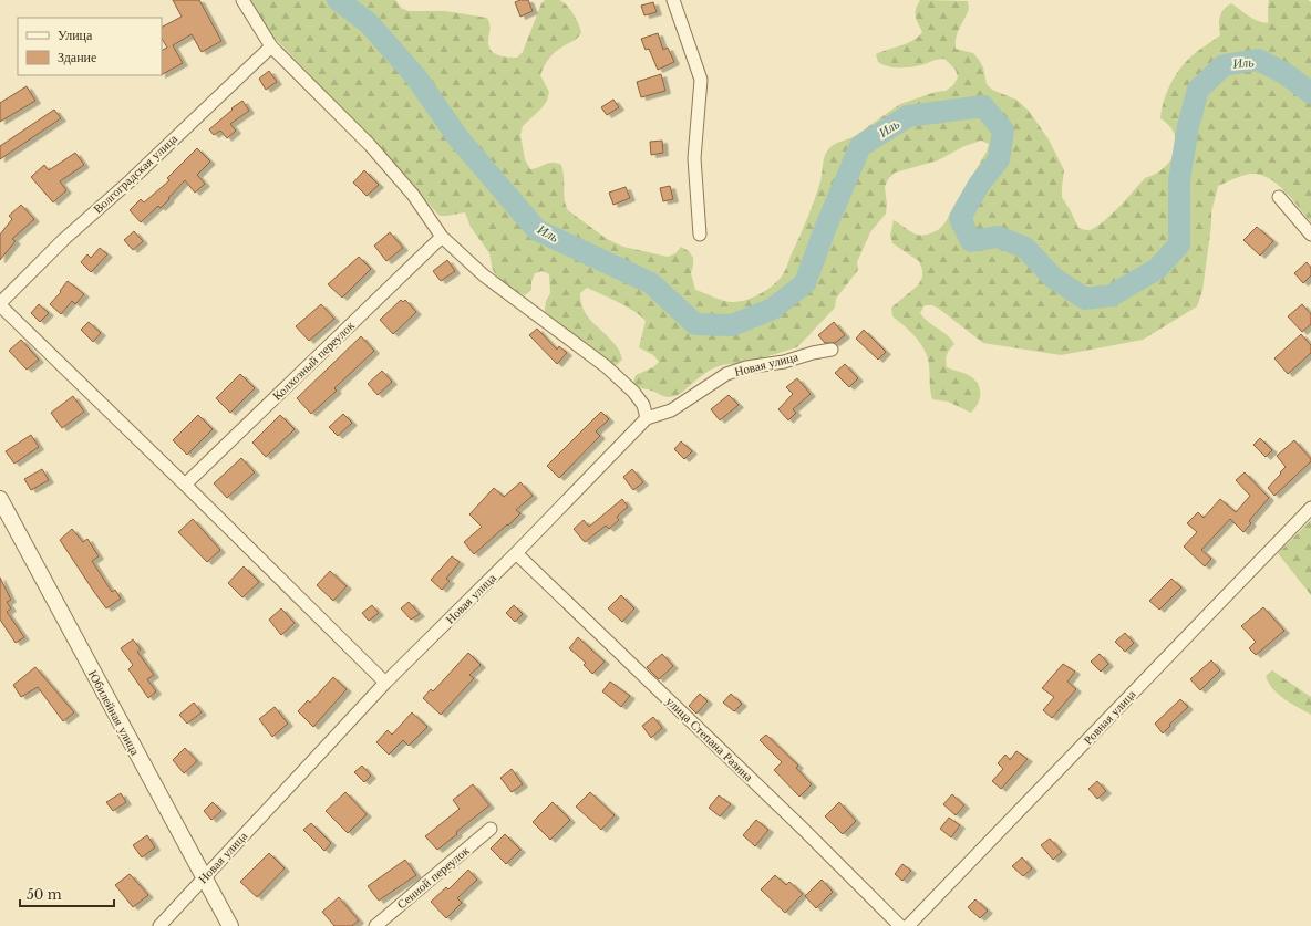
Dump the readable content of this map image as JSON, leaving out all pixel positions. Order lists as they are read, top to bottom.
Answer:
{
  "streets": {
    "street": [
      "Волгоградская улица",
      "Колхозный переулок",
      "Новая улица",
      "Юбилейная улица",
      "Ровная улица",
      "улица Степана Разина",
      "Сенной переулок"
    ]
  },
  "crossings": [
    ["Новая улица", "Юбилейная улица"],
    ["Новая улица", "улица Степана Разина"]
  ],
  "water": ["Иль"],
  "legend": ["Улица", "Здание"],
  "scale_bar": "50 m"
}
